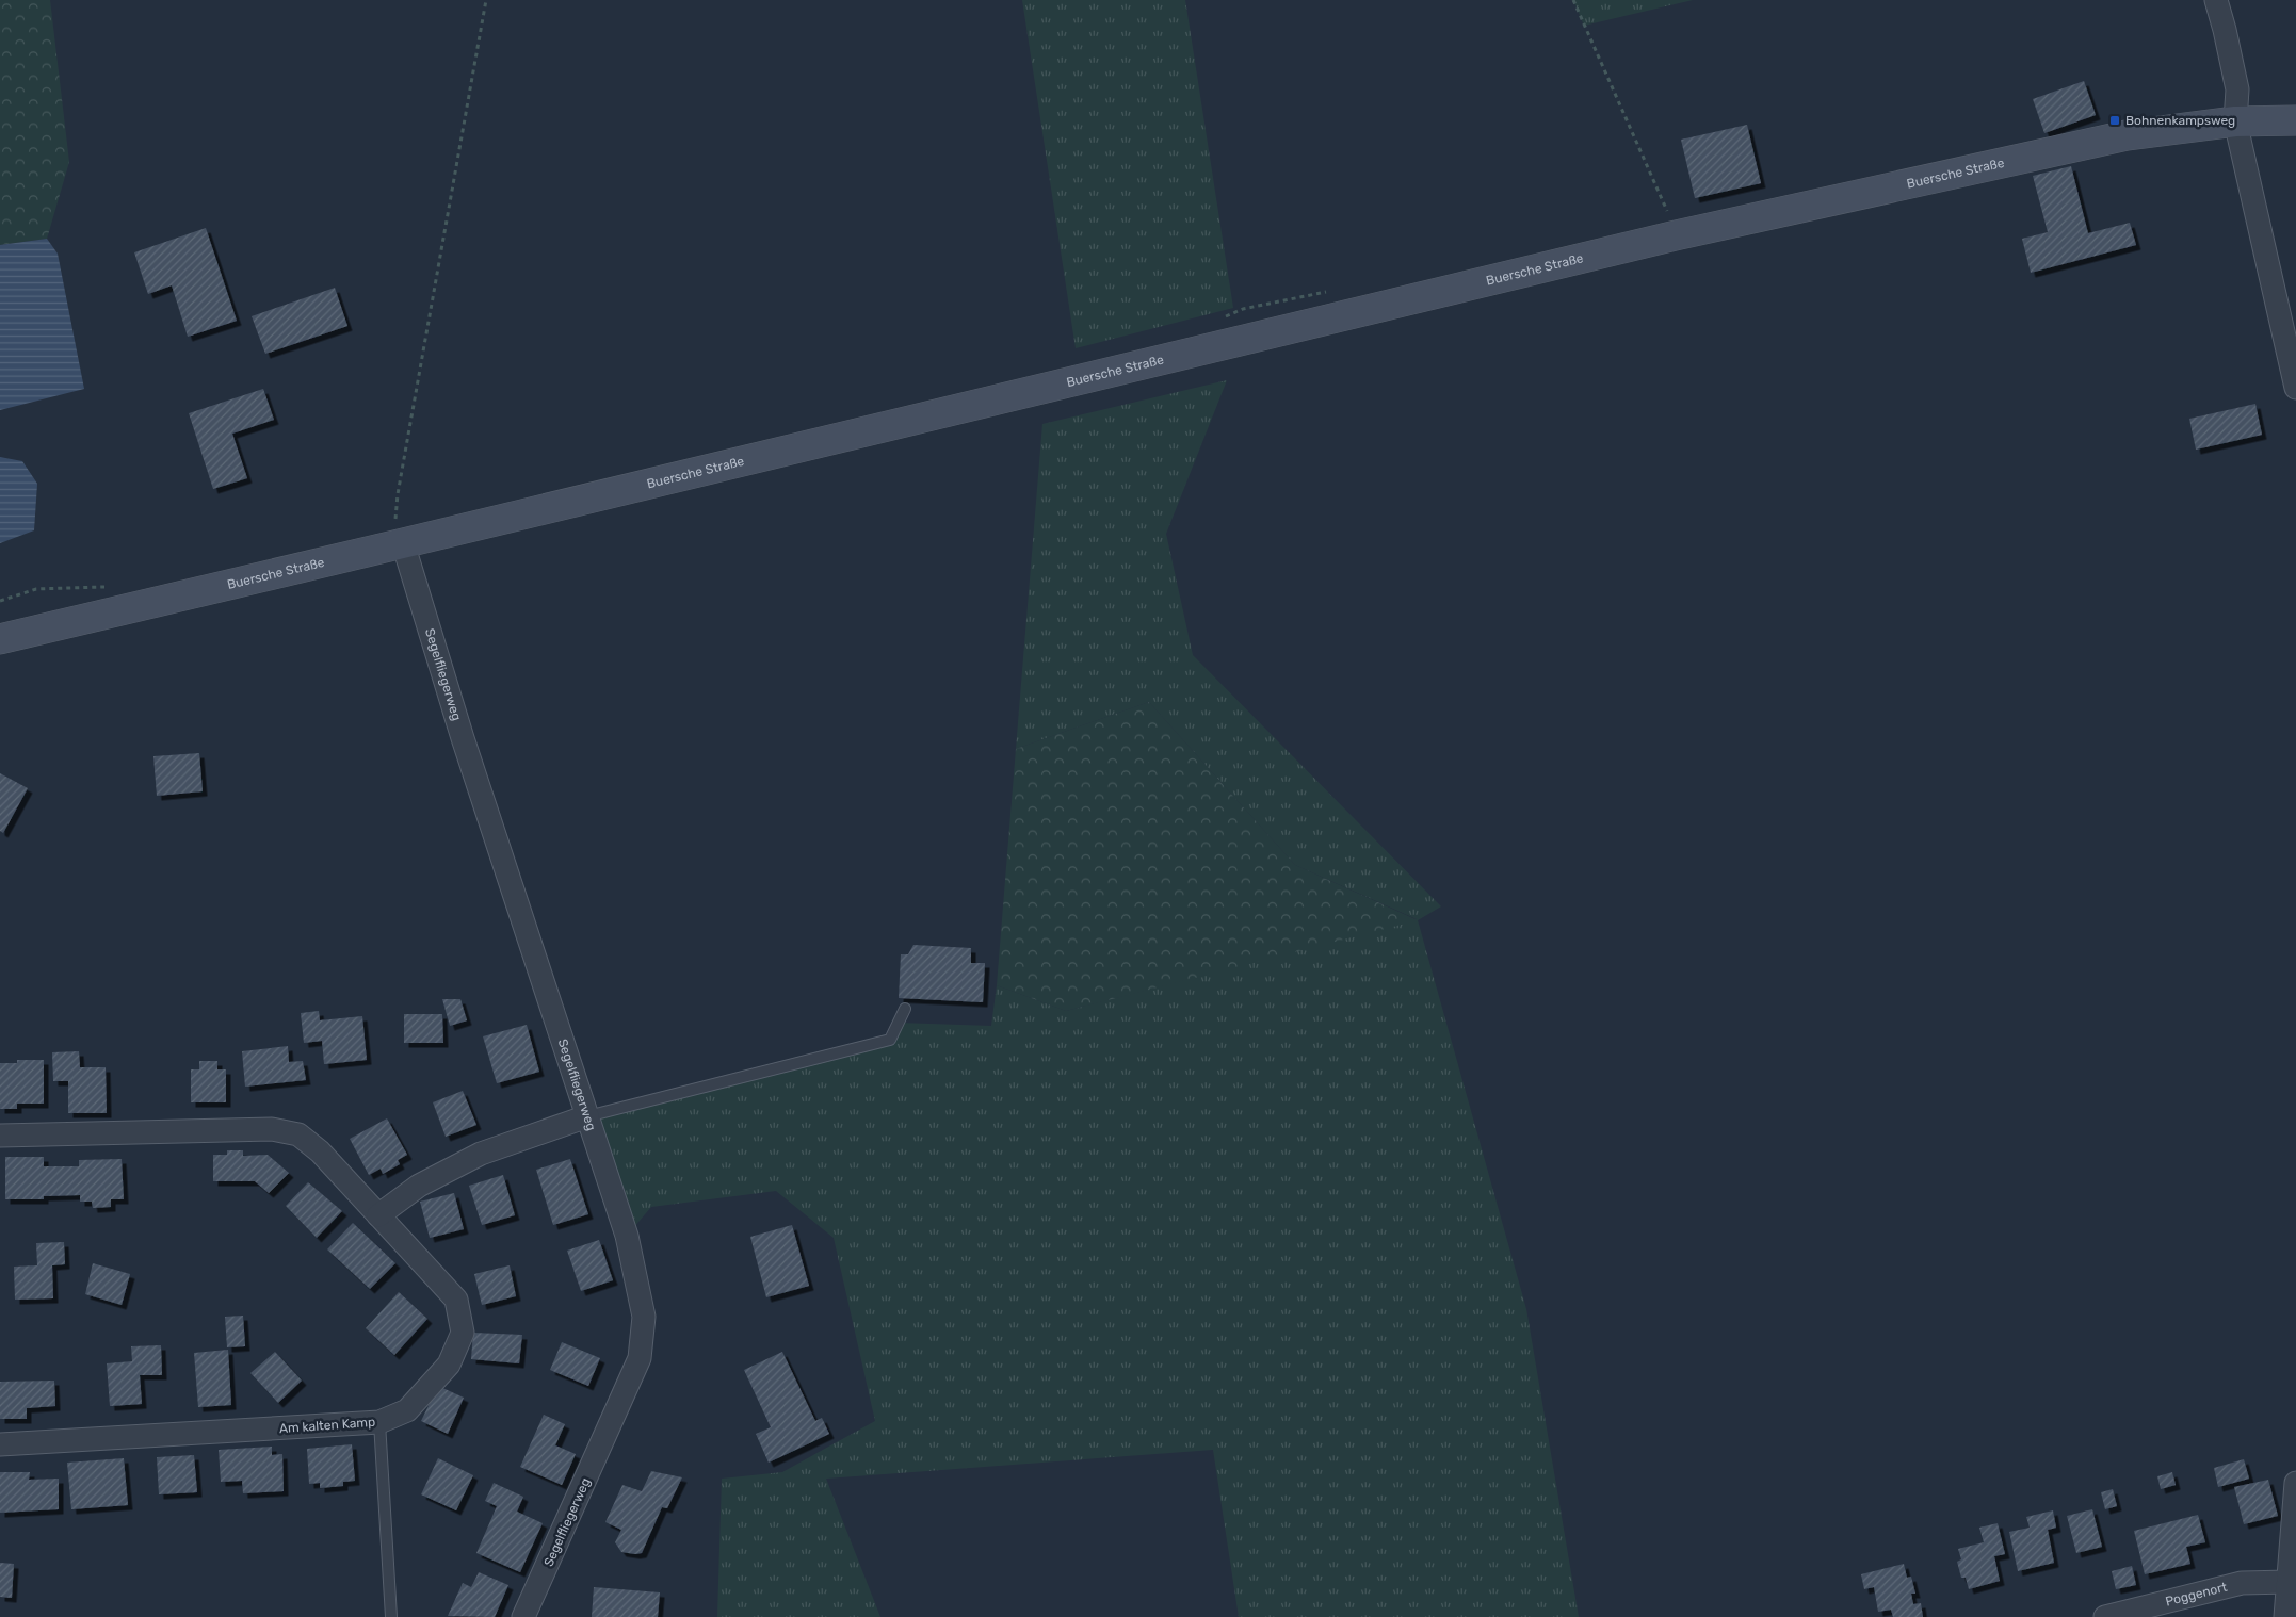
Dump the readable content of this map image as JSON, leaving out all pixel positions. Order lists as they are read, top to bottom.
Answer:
{
  "streets": {
    "main road": ["Buersche Straße"],
    "street": ["Segelfliegerweg", "Am kalten Kamp", "Poggenort"]
  },
  "crossings": [
    ["Buersche Straße", "Segelfliegerweg"]
  ],
  "places": {
    "transit": ["Bohnenkampsweg"]
  }
}
